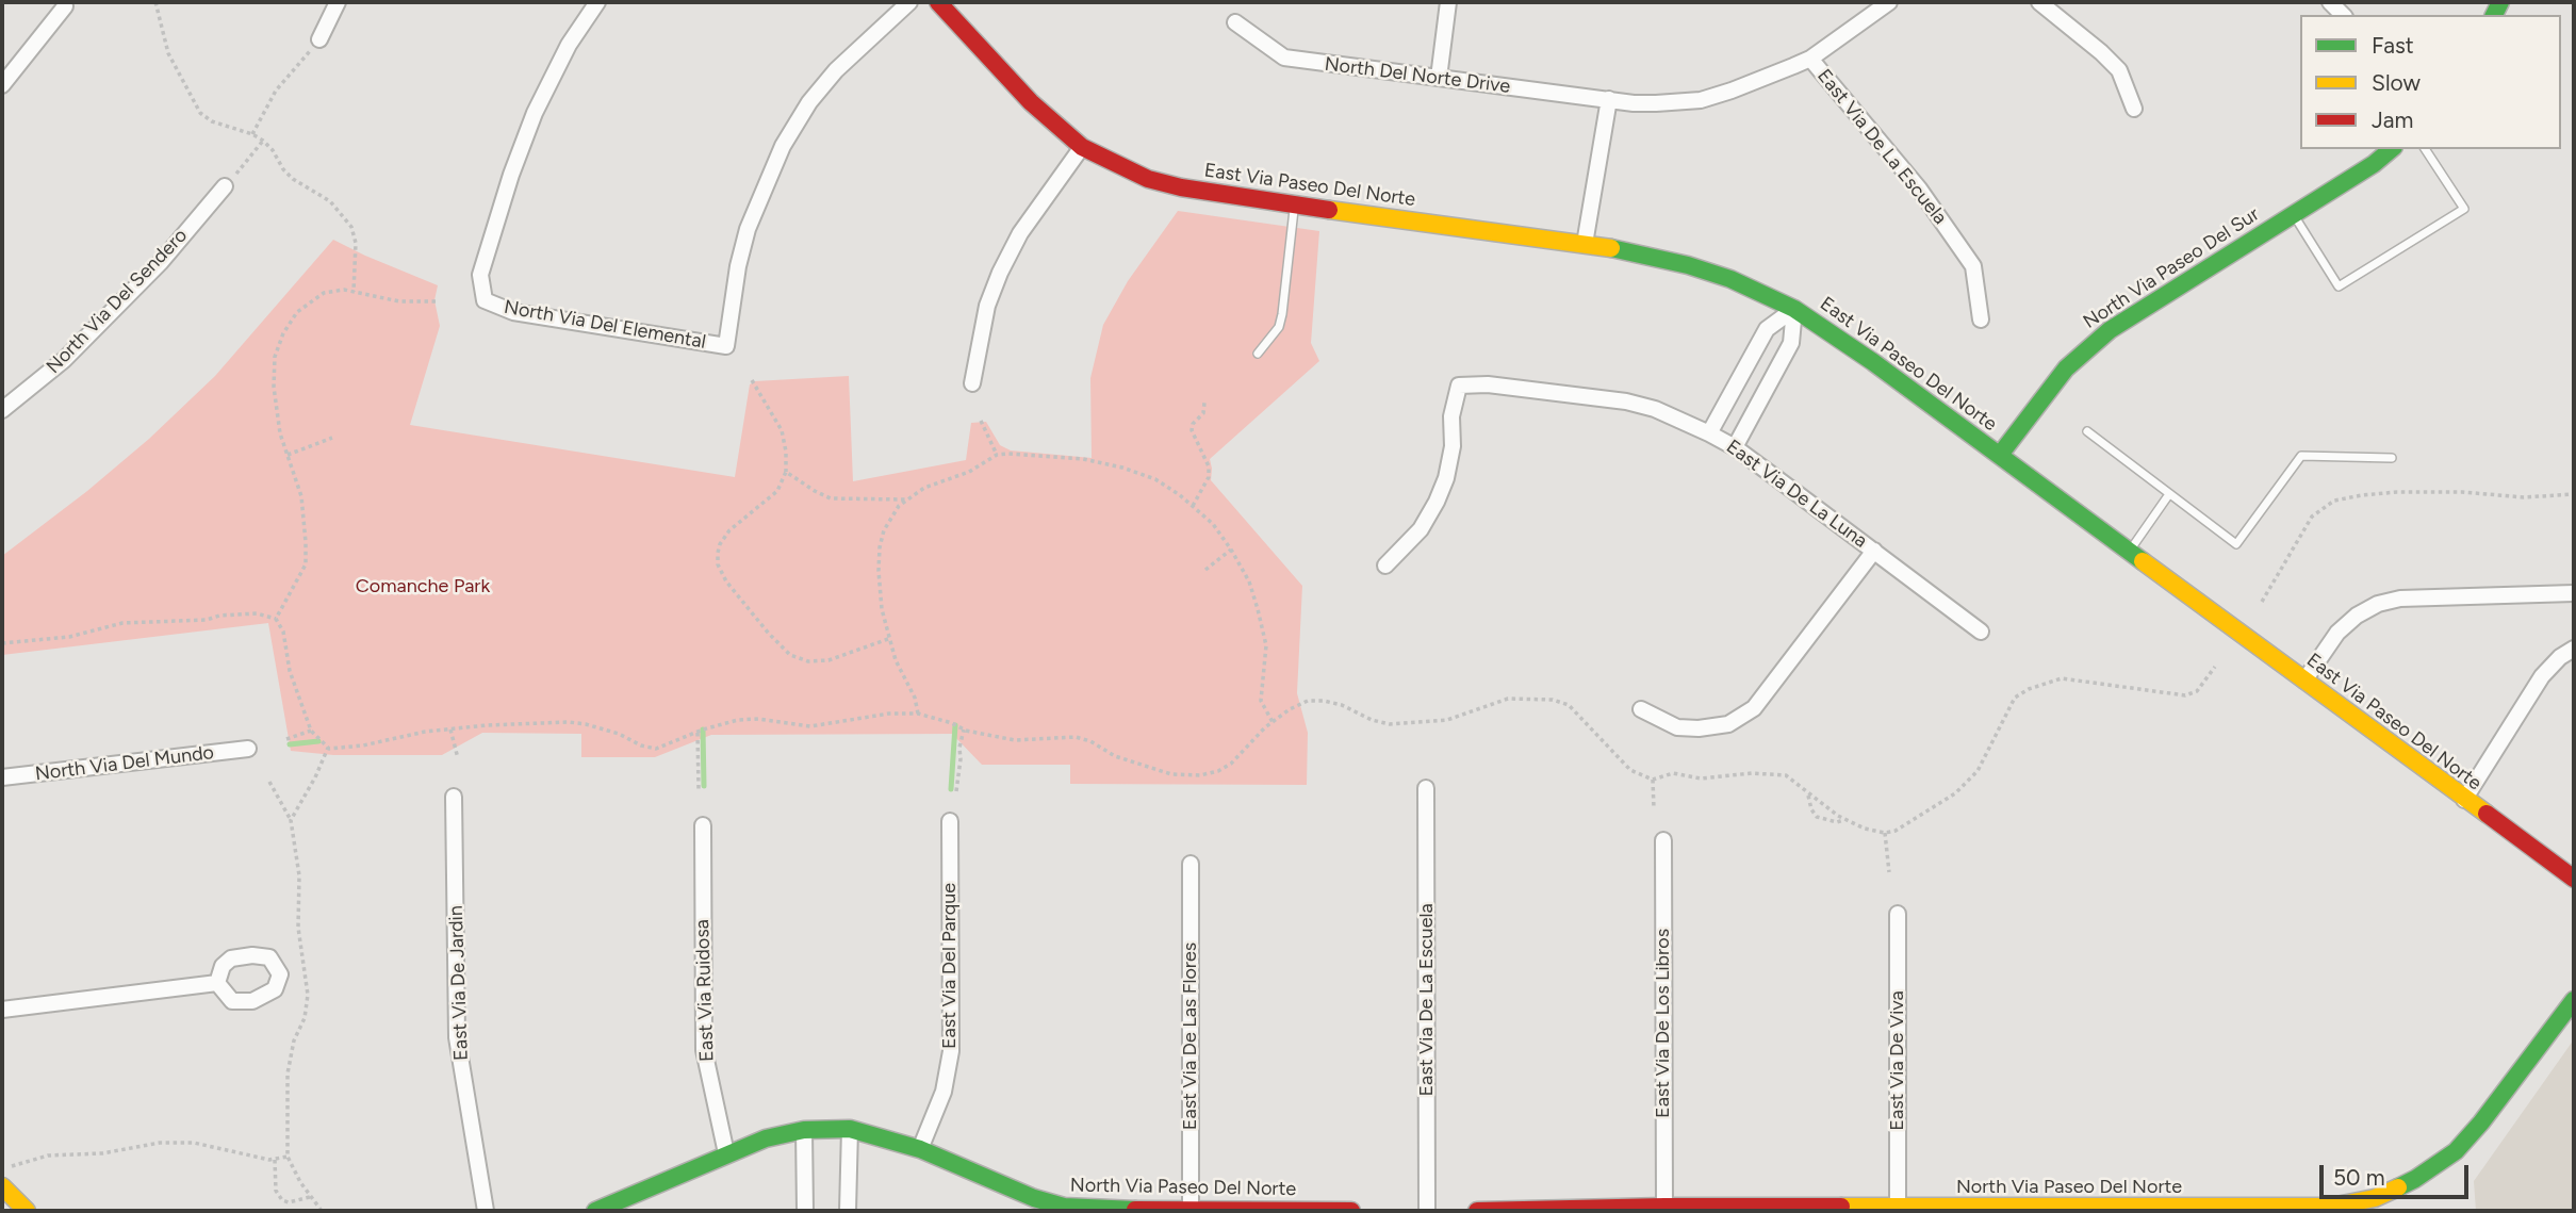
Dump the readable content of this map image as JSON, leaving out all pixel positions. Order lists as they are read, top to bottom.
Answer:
{
  "streets": {
    "street": [
      "North Del Norte Drive",
      "East Via De La Escuela",
      "East Via Paseo Del Norte",
      "North Via Paseo Del Sur",
      "North Via Del Sendero",
      "North Via Del Elemental",
      "East Via De La Luna",
      "North Via Del Mundo",
      "East Via Del Parque",
      "East Via De Jardin",
      "East Via Ruidosa",
      "East Via De Los Libros",
      "East Via De Las Flores",
      "East Via De Viva",
      "North Via Paseo Del Norte"
    ]
  },
  "crossings": [
    ["North Del Norte Drive", "East Via De La Escuela"],
    ["East Via Paseo Del Norte", "North Via Paseo Del Sur"],
    ["East Via Del Parque", "North Via Paseo Del Norte"],
    ["East Via Ruidosa", "North Via Paseo Del Norte"],
    ["East Via De Los Libros", "North Via Paseo Del Norte"],
    ["East Via De Las Flores", "North Via Paseo Del Norte"],
    ["East Via De Viva", "North Via Paseo Del Norte"]
  ],
  "parks": ["Comanche Park"],
  "legend": ["Fast", "Slow", "Jam"],
  "scale_bar": "50 m"
}
